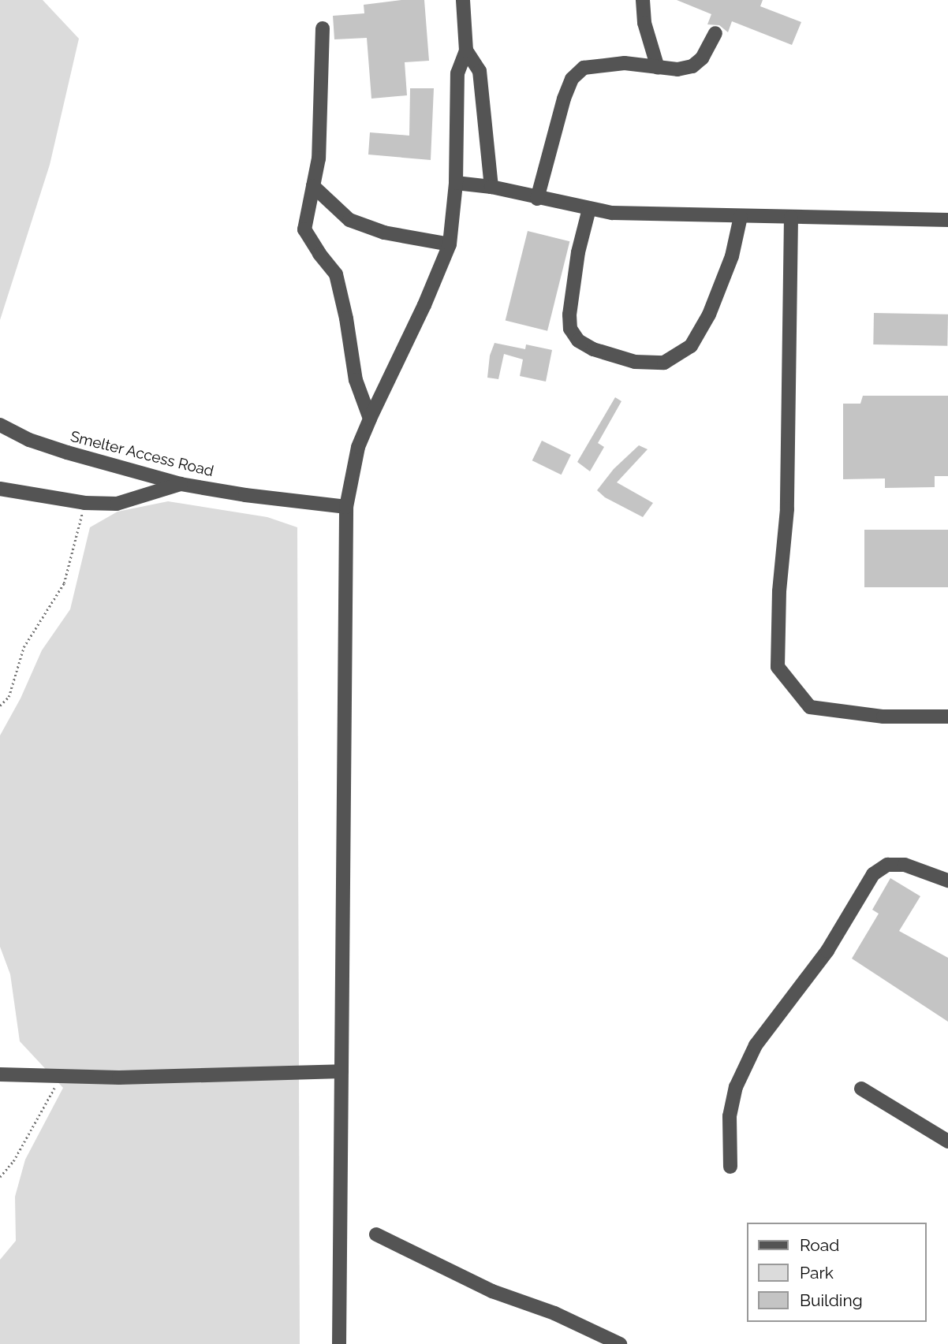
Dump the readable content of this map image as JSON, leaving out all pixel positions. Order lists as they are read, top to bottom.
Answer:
{
  "streets": {
    "lane": ["Smelter Access Road"]
  },
  "legend": ["Road", "Park", "Building"]
}
